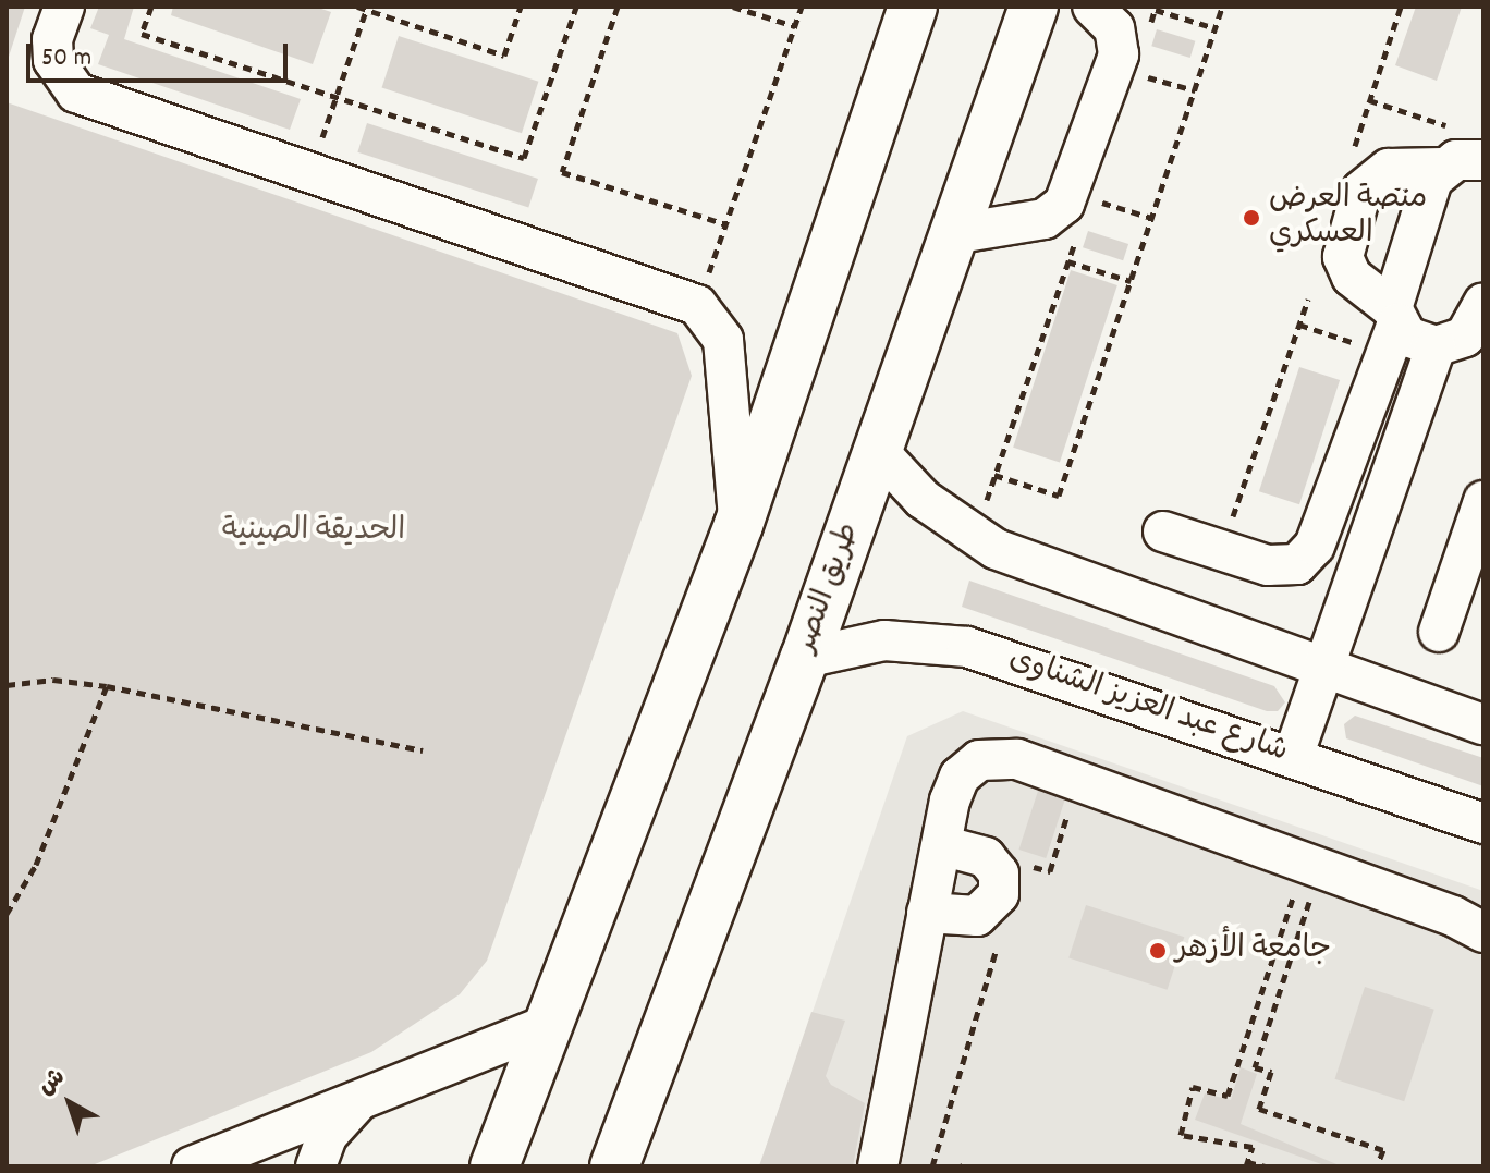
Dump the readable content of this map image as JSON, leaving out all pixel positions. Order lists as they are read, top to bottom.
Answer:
{
  "streets": {
    "highway": ["طريق النصر"],
    "street": ["شارع عبد العزيز الشناوى"]
  },
  "crossings": [
    ["طريق النصر", "شارع عبد العزيز الشناوى"]
  ],
  "parks": ["الحديقة الصينية"],
  "places": ["منصة العرض العسكري", "جامعة الأزهر"],
  "scale_bar": "50 m",
  "north": "top left"
}
